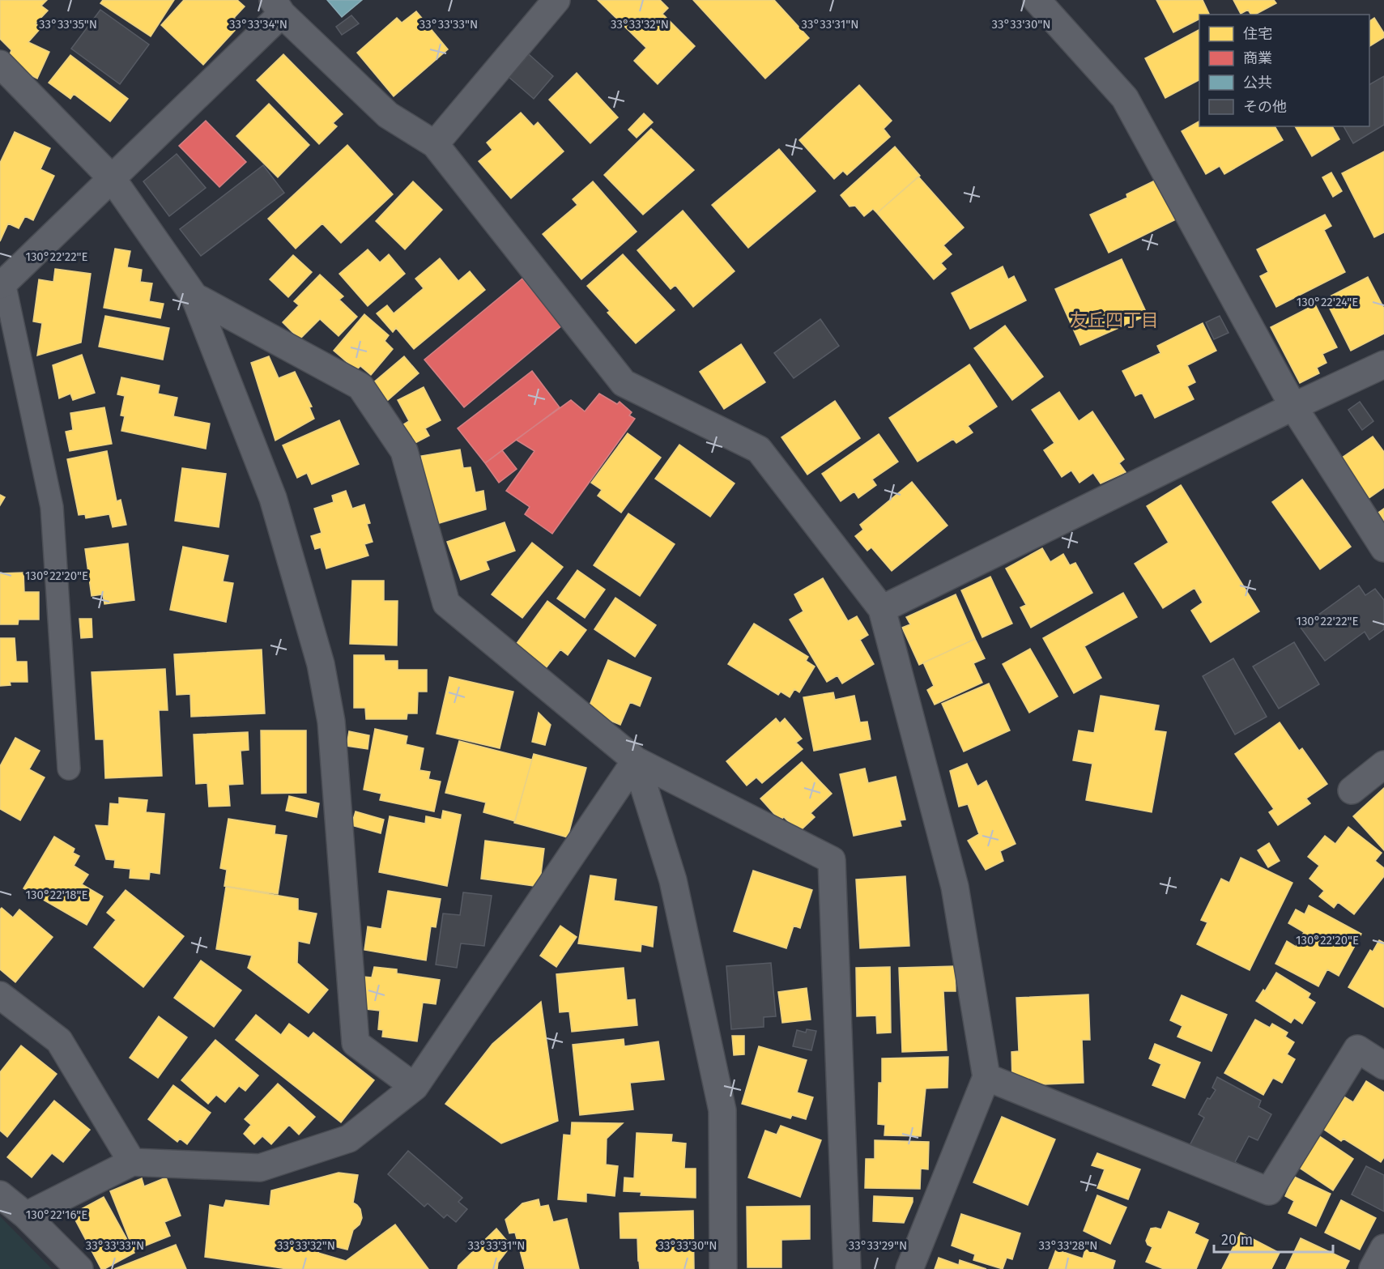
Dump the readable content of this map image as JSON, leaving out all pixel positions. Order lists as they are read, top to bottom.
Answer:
{
  "districts": ["友丘四丁目"],
  "legend": [
    "住宅",
    "商業",
    "公共",
    "その他"
  ],
  "scale_bar": "20 m",
  "coordinates": [
    "33°33'35\"N",
    "33°33'33\"N",
    "33°33'32\"N",
    "33°33'31\"N",
    "33°33'30\"N",
    "33°33'34\"N",
    "130°22'22\"E",
    "130°22'24\"E",
    "130°22'20\"E",
    "130°22'18\"E",
    "130°22'16\"E",
    "33°33'29\"N",
    "33°33'28\"N"
  ]
}
